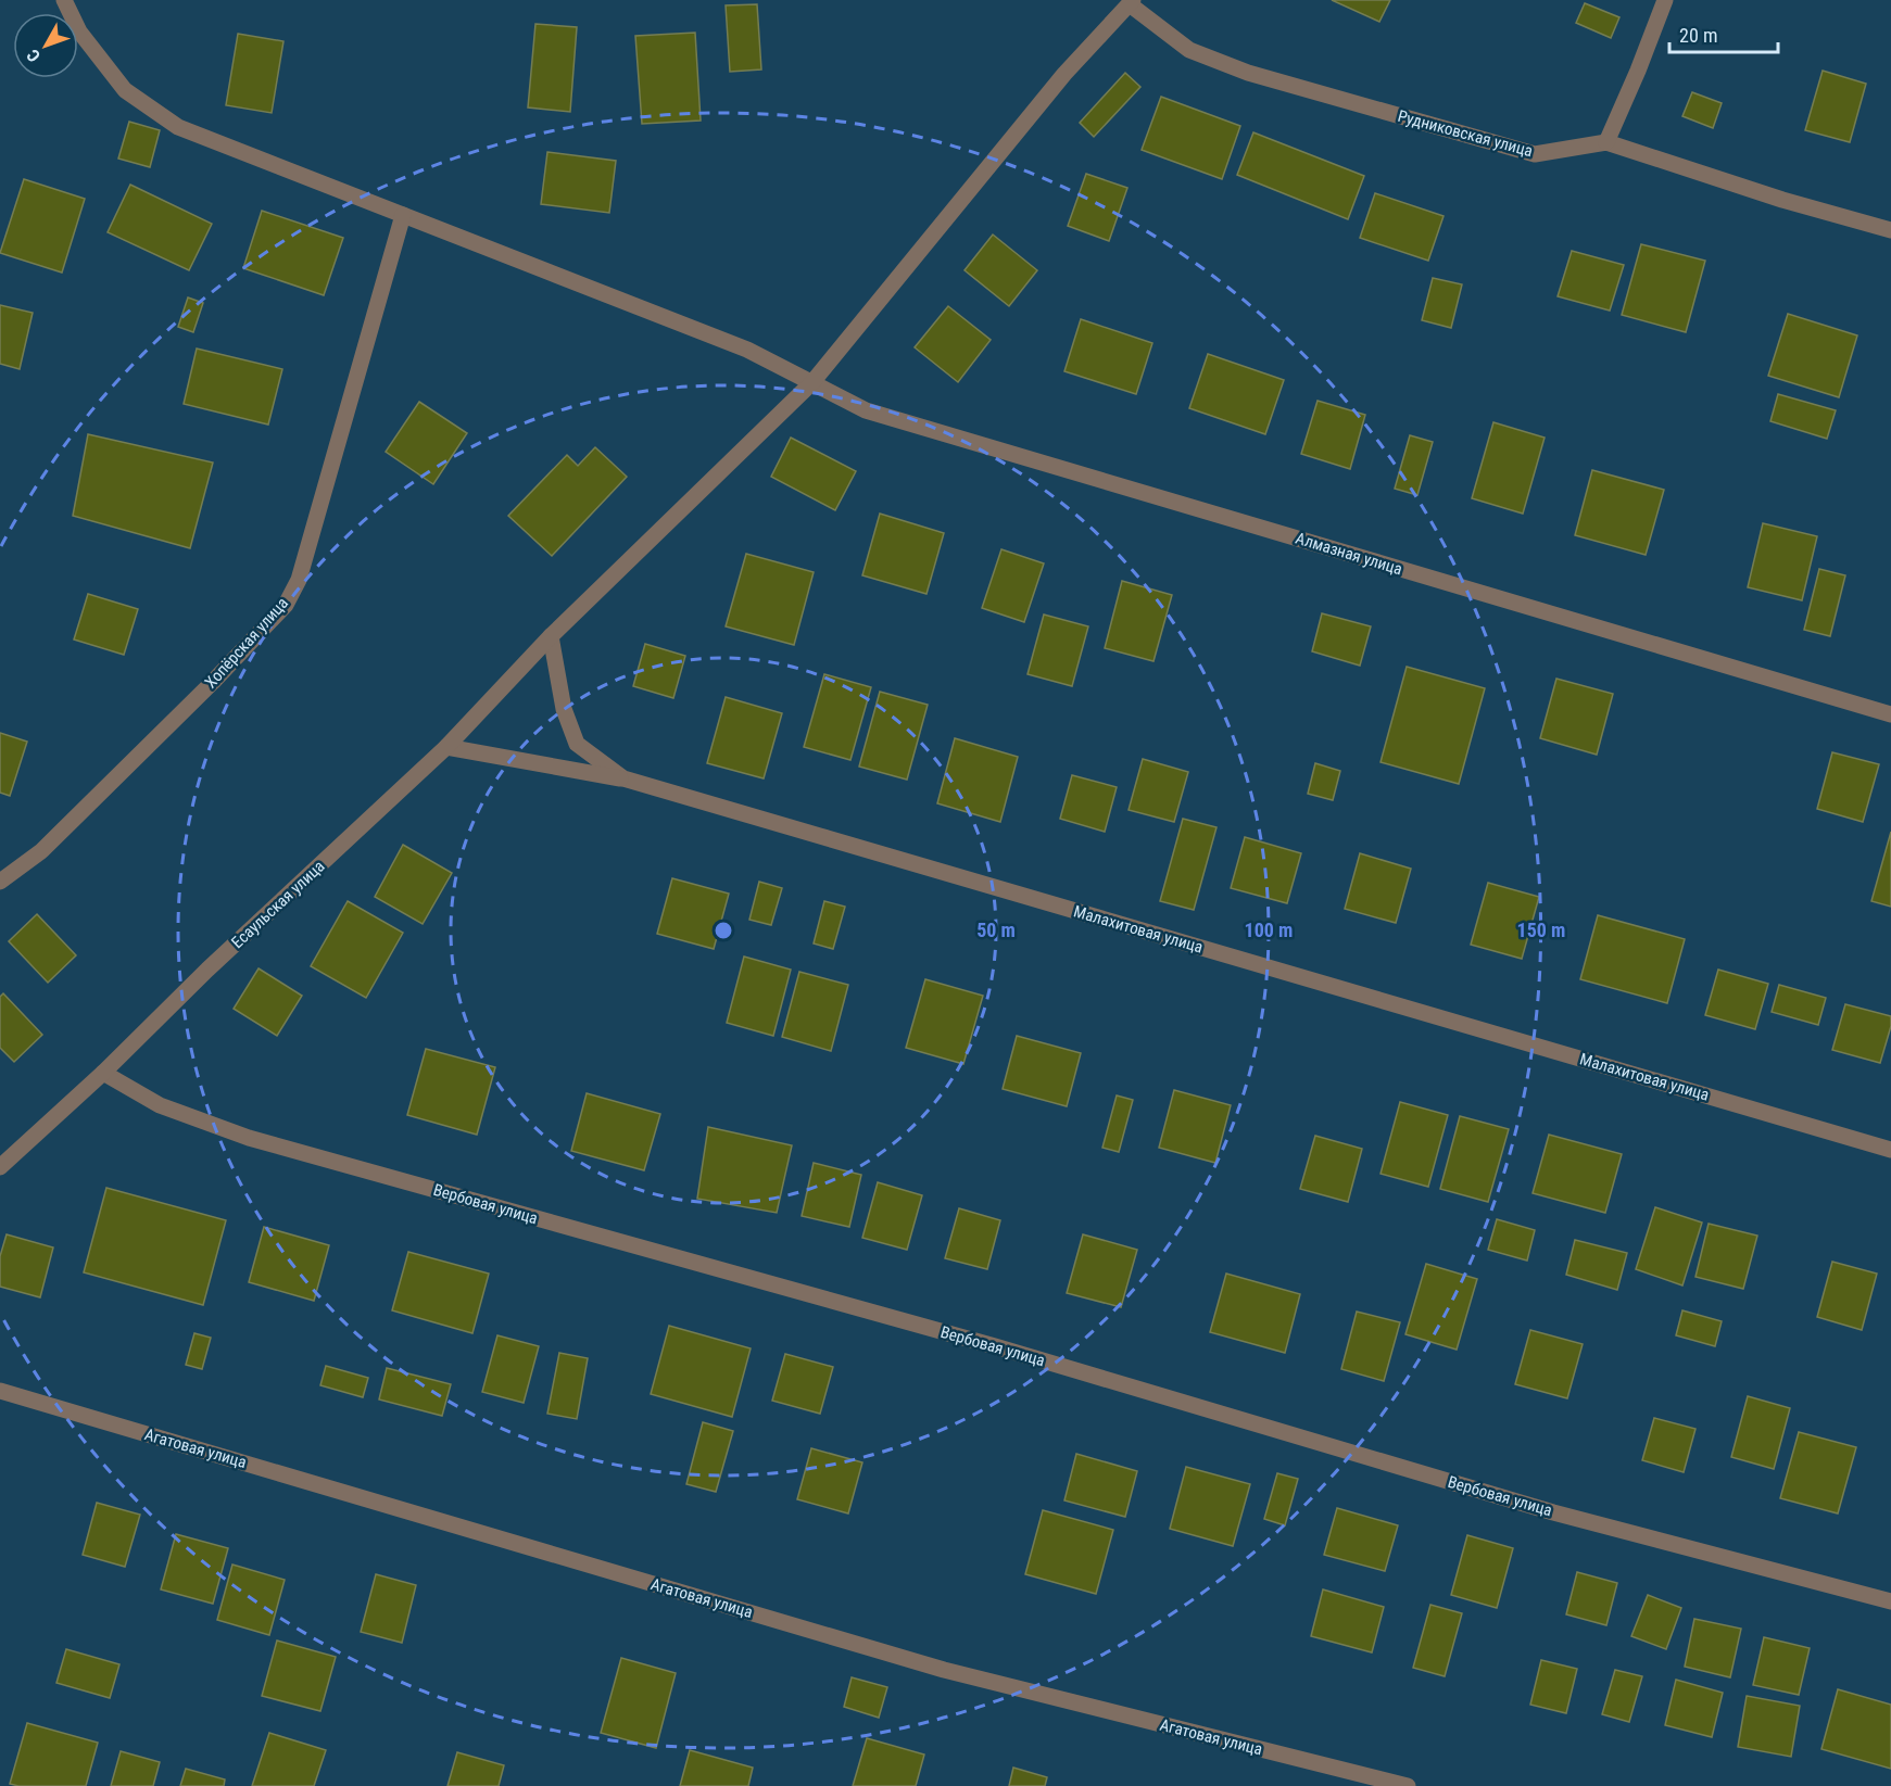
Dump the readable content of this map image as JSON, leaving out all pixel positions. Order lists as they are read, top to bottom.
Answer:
{
  "streets": {
    "street": [
      "Рудниковская улица",
      "Алмазная улица",
      "Хопёрская улица",
      "Есаульская улица",
      "Малахитовая улица",
      "Вербовая улица",
      "Агатовая улица"
    ]
  },
  "crossings": [
    ["Рудниковская улица", "Есаульская улица"],
    ["Алмазная улица", "Хопёрская улица"],
    ["Алмазная улица", "Есаульская улица"],
    ["Есаульская улица", "Малахитовая улица"],
    ["Есаульская улица", "Вербовая улица"]
  ],
  "scale_bar": "20 m",
  "north": "bottom left",
  "rings": ["50 m", "100 m", "150 m"]
}
